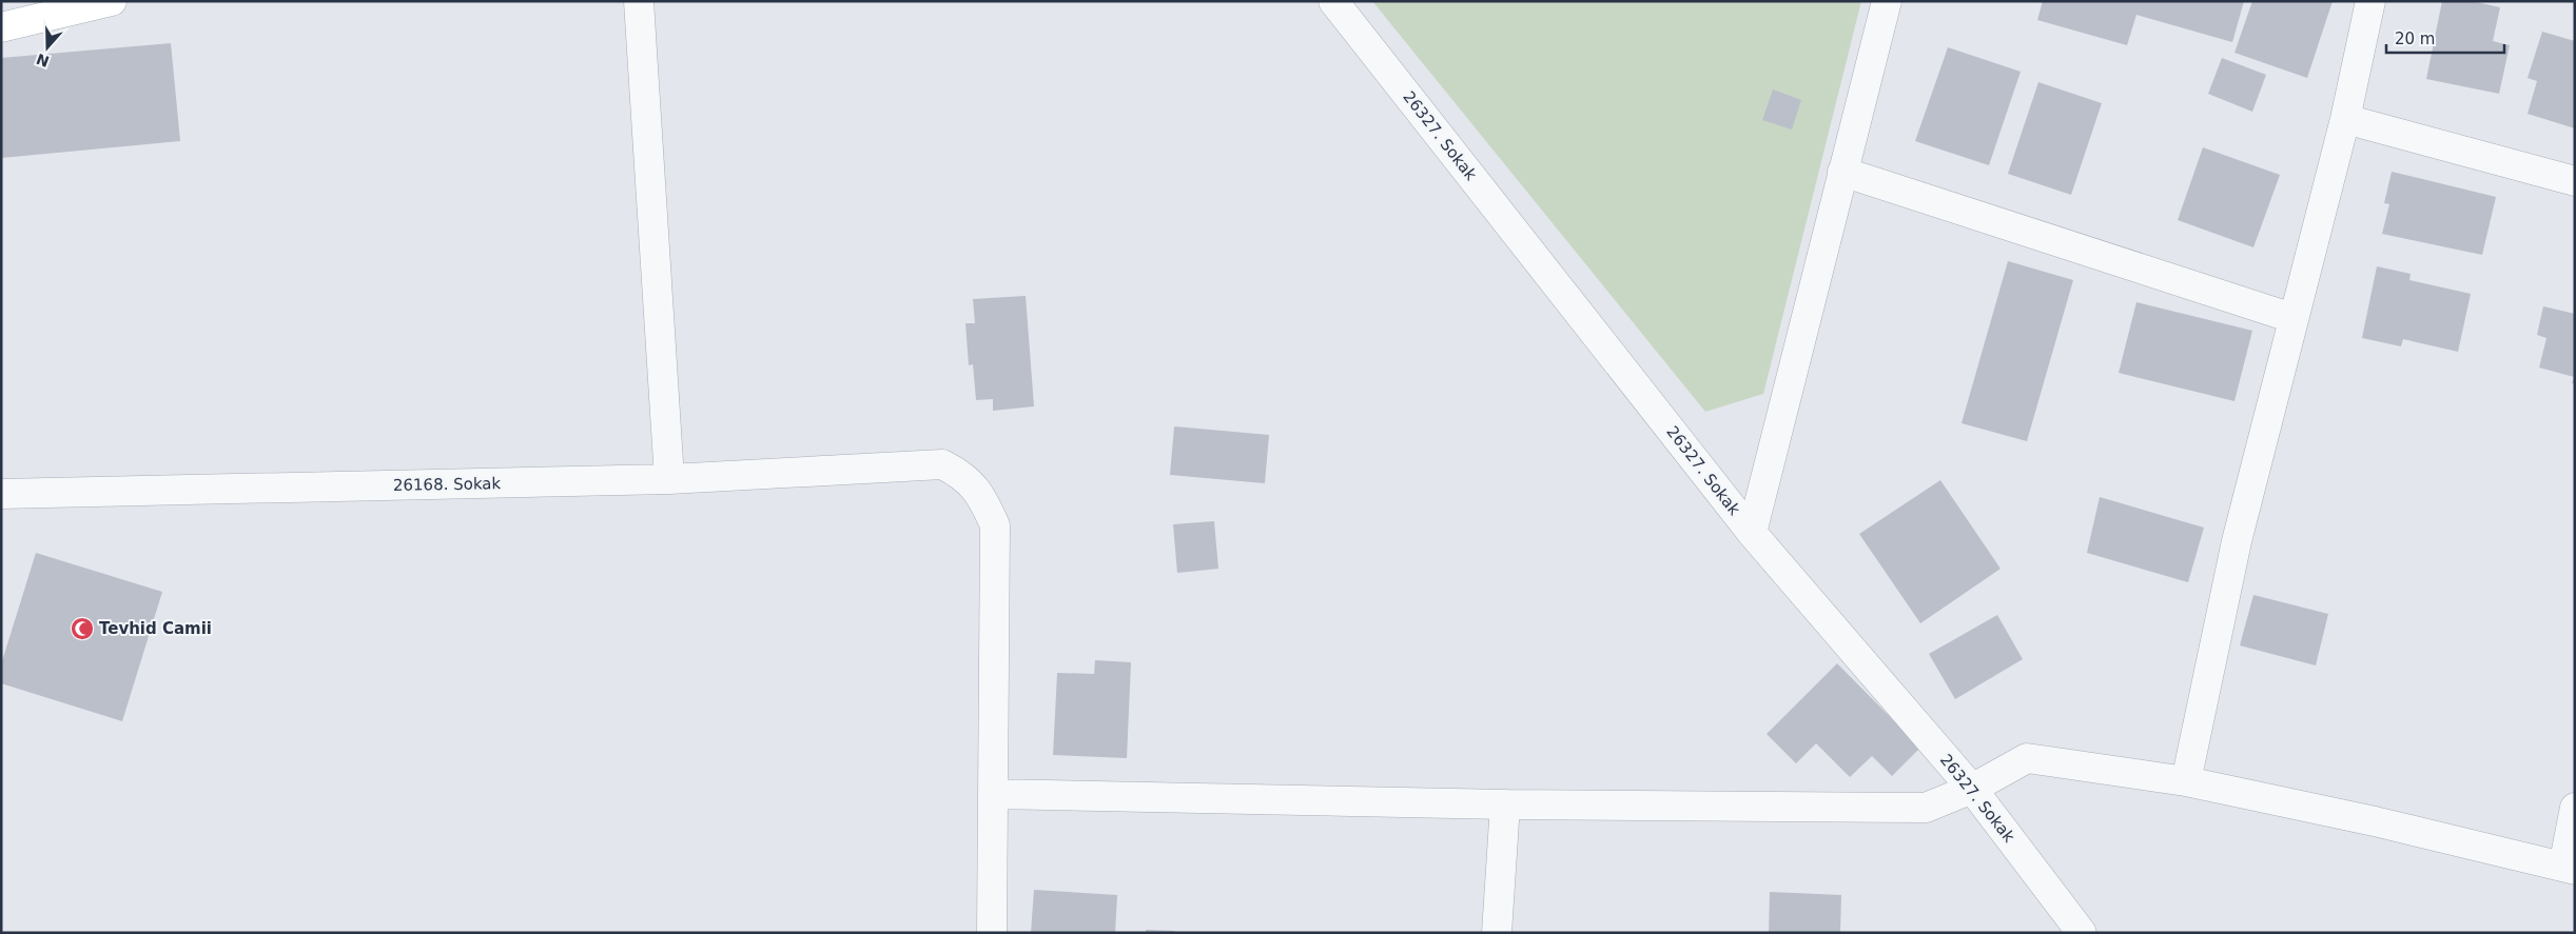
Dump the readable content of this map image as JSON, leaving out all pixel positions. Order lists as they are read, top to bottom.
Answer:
{
  "streets": {
    "street": ["26327. Sokak", "26168. Sokak"]
  },
  "places": {
    "mosque": ["Tevhid Camii"]
  },
  "scale_bar": "20 m",
  "north": "bottom"
}
